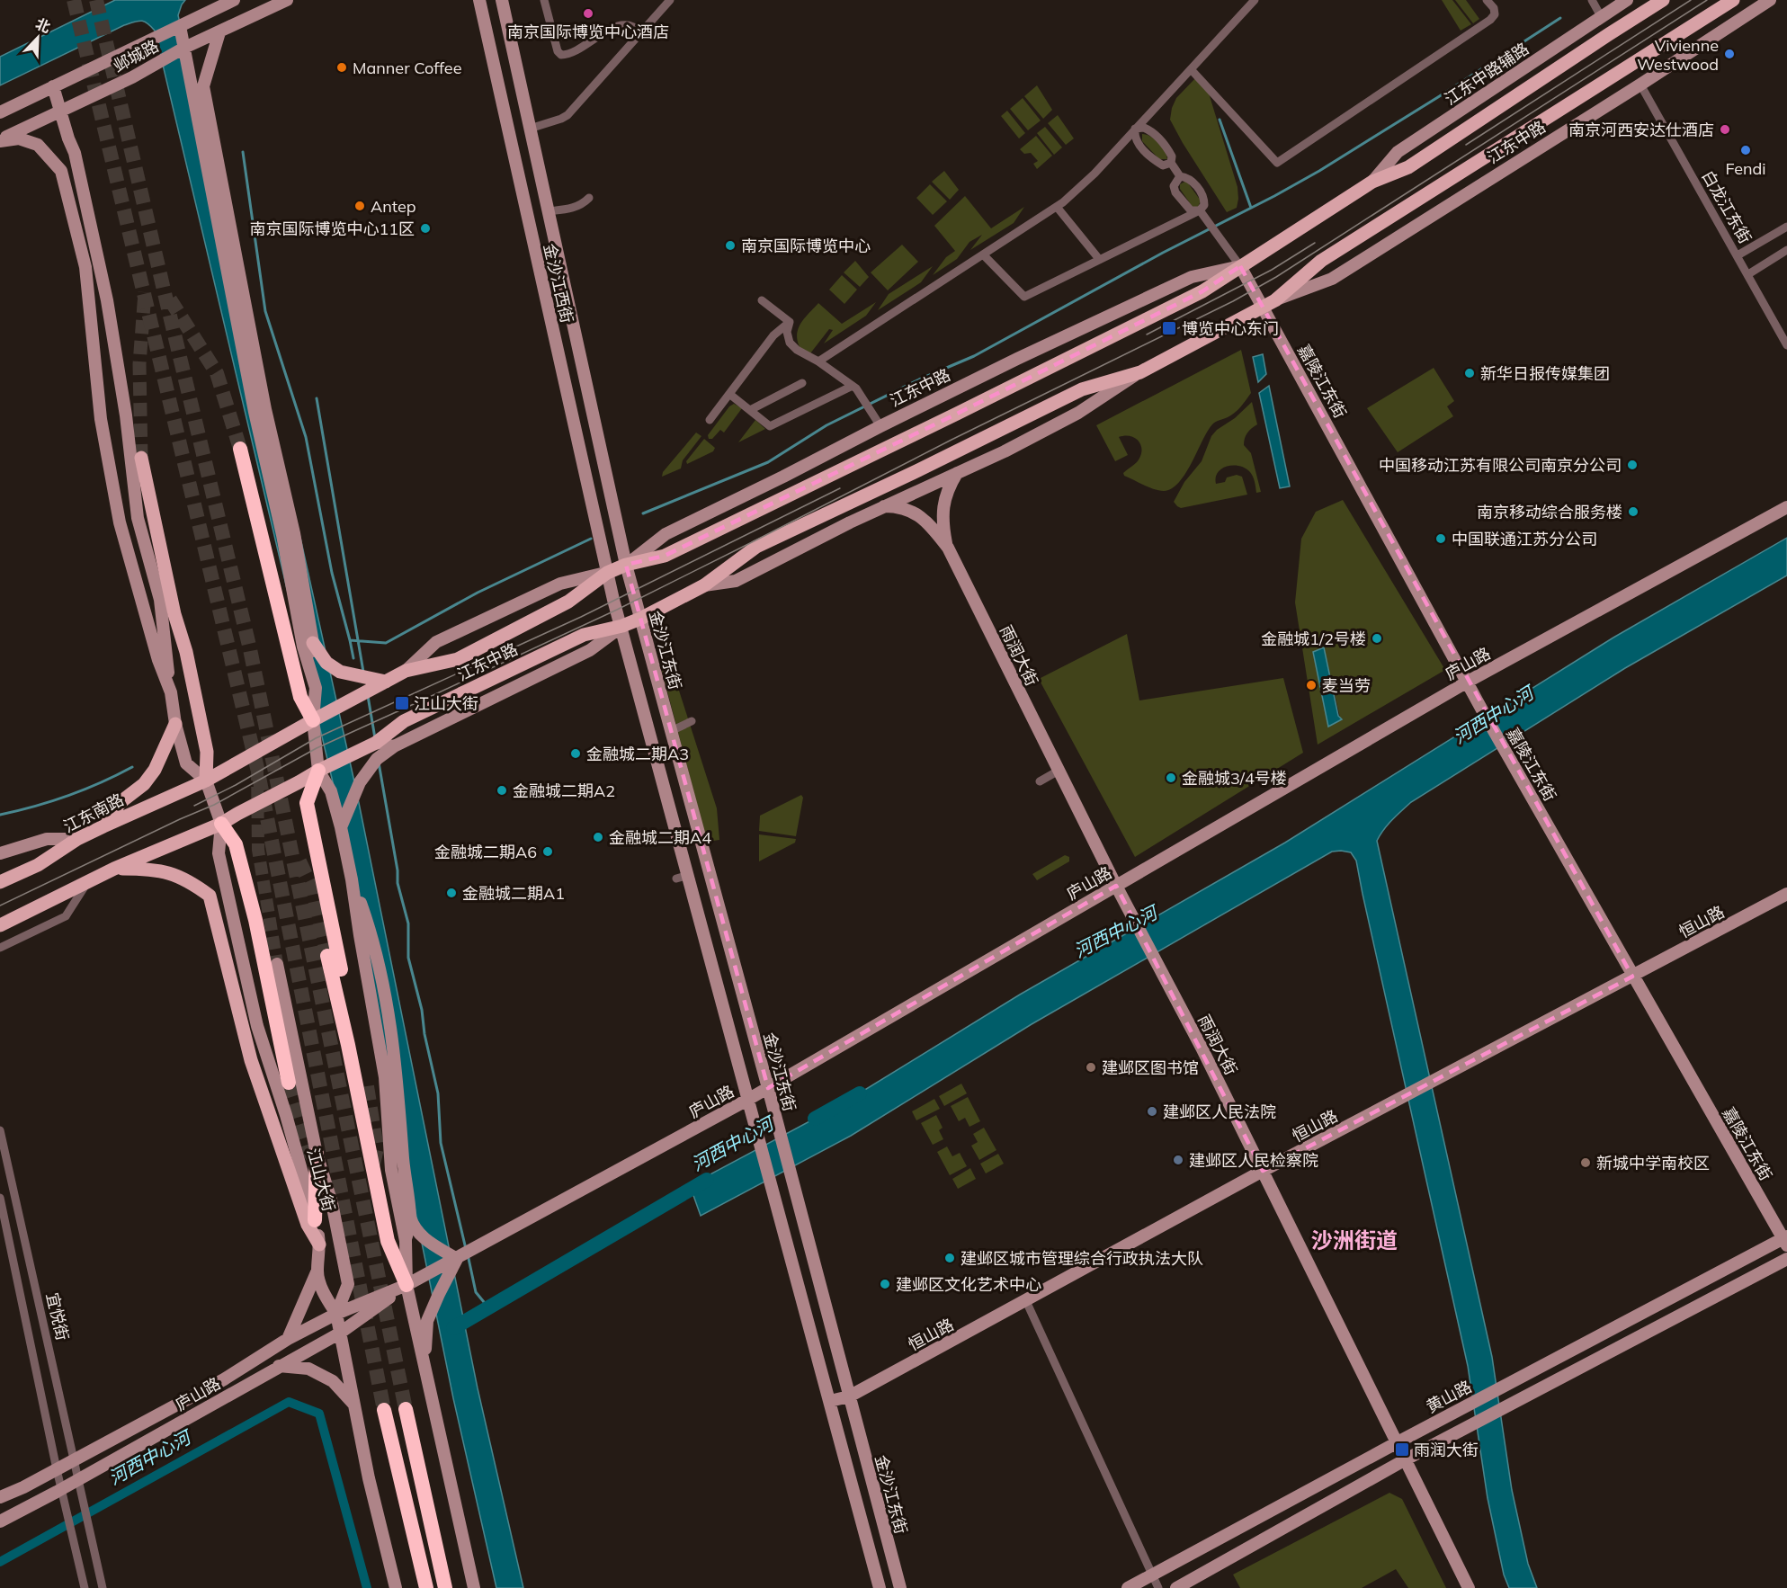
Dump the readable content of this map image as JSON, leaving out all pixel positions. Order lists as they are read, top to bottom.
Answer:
{
  "streets": {
    "main road": [
      "邺城路",
      "江东中路辅路",
      "江东中路",
      "金沙江西街",
      "嘉陵江东街",
      "金沙江东街",
      "雨润大街",
      "庐山路",
      "江东南路",
      "恒山路",
      "江山大街",
      "黄山路"
    ],
    "street": ["白龙江东街", "宜悦街"]
  },
  "crossings": [
    ["江东中路辅路", "江东中路"],
    ["江东中路", "白龙江东街"],
    ["江东中路", "金沙江西街"],
    ["江东中路", "嘉陵江东街"],
    ["江东中路", "金沙江东街"],
    ["江东中路", "江东南路"],
    ["江东中路", "江山大街"],
    ["金沙江西街", "金沙江东街"],
    ["嘉陵江东街", "庐山路"],
    ["嘉陵江东街", "恒山路"],
    ["嘉陵江东街", "黄山路"],
    ["金沙江东街", "庐山路"],
    ["金沙江东街", "恒山路"],
    ["雨润大街", "庐山路"],
    ["雨润大街", "恒山路"],
    ["雨润大街", "黄山路"],
    ["庐山路", "江山大街"],
    ["庐山路", "宜悦街"],
    ["江东南路", "江山大街"]
  ],
  "districts": ["沙洲街道"],
  "water": ["河西中心河"],
  "places": {
    "other": [
      "南京国际博览中心酒店",
      "Vivienne Westwood",
      "Manner Coffee",
      "南京河西安达仕酒店",
      "Fendi",
      "Antep",
      "南京国际博览中心11区",
      "南京国际博览中心",
      "新华日报传媒集团",
      "中国移动江苏有限公司南京分公司",
      "南京移动综合服务楼",
      "中国联通江苏分公司",
      "金融城1/2号楼",
      "麦当劳",
      "金融城二期A3",
      "金融城3/4号楼",
      "金融城二期A2",
      "金融城二期A4",
      "金融城二期A6",
      "金融城二期A1",
      "建邺区图书馆",
      "建邺区人民法院",
      "建邺区人民检察院",
      "新城中学南校区",
      "建邺区城市管理综合行政执法大队",
      "建邺区文化艺术中心"
    ],
    "transit": ["博览中心东门", "江山大街", "雨润大街"]
  },
  "north": "top right"
}
